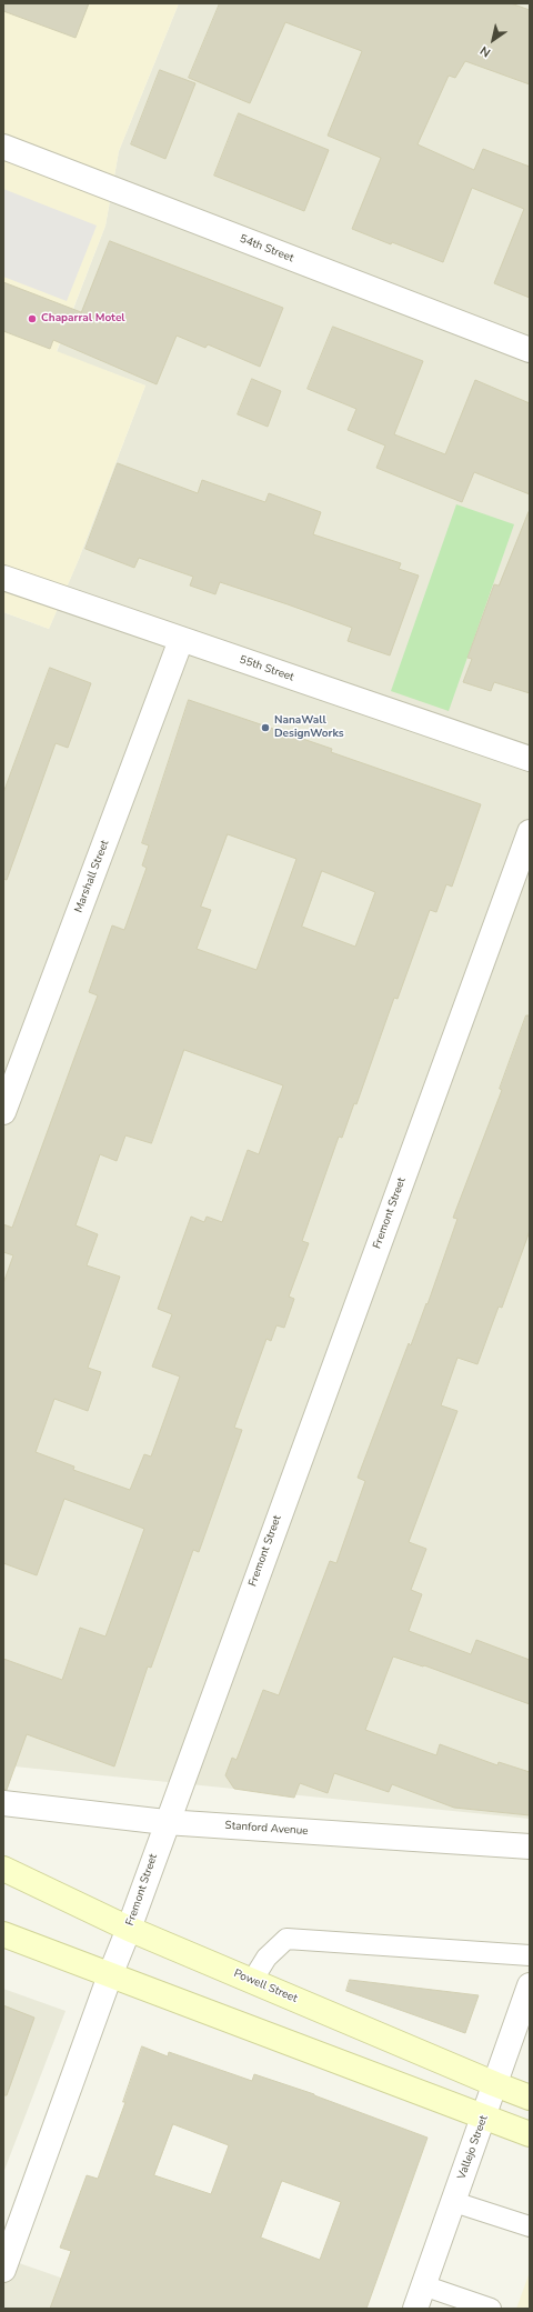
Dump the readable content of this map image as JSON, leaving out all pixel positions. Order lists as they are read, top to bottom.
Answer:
{
  "streets": {
    "main road": ["Powell Street"],
    "street": [
      "54th Street",
      "55th Street",
      "Marshall Street",
      "Fremont Street",
      "Stanford Avenue",
      "Vallejo Street"
    ]
  },
  "crossings": [
    ["55th Street", "Marshall Street"],
    ["Fremont Street", "Stanford Avenue"],
    ["Fremont Street", "Powell Street"],
    ["Powell Street", "Vallejo Street"]
  ],
  "places": ["Chaparral Motel", "NanaWall DesignWorks"],
  "north": "bottom left"
}
